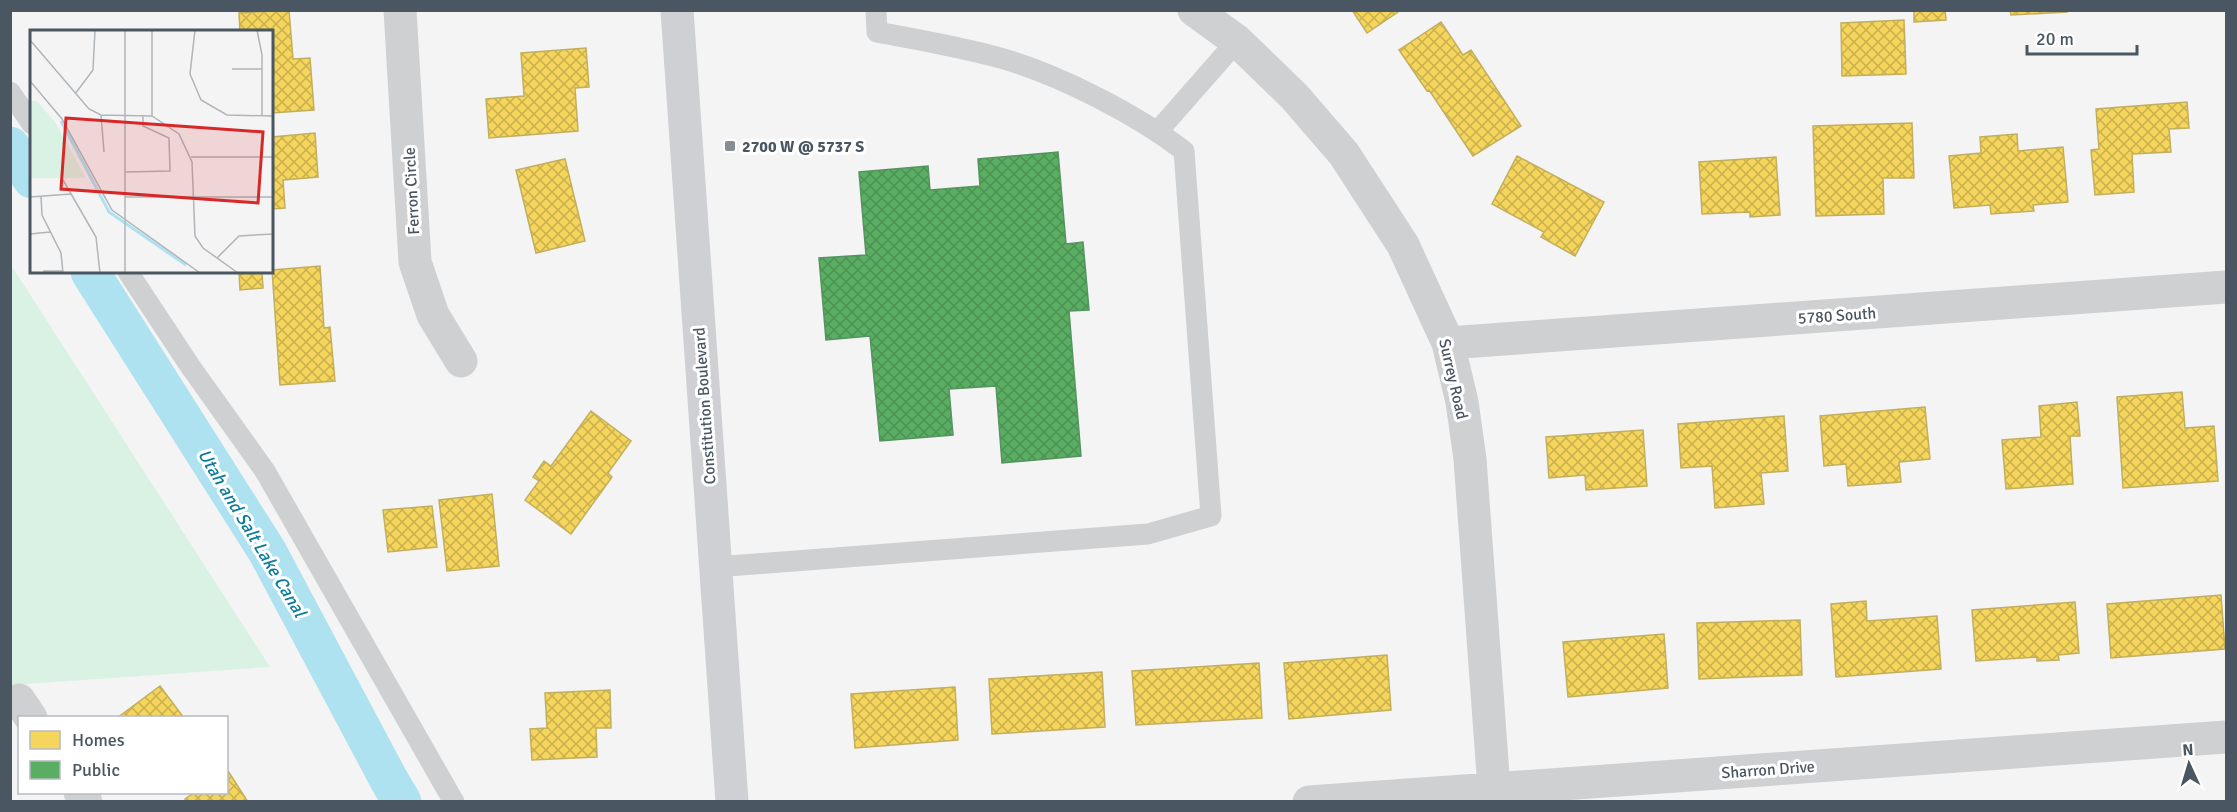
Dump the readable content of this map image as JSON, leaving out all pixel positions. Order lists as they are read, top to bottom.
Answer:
{
  "streets": {
    "main road": ["Constitution Boulevard"],
    "street": [
      "Ferron Circle",
      "5780 South",
      "Surrey Road",
      "Sharron Drive"
    ]
  },
  "crossings": [
    ["5780 South", "Surrey Road"],
    ["Surrey Road", "Sharron Drive"]
  ],
  "water": ["Utah and Salt Lake Canal"],
  "places": {
    "transit": ["2700 W @ 5737 S"]
  },
  "legend": ["Homes", "Public"],
  "scale_bar": "20 m",
  "north": "top"
}
